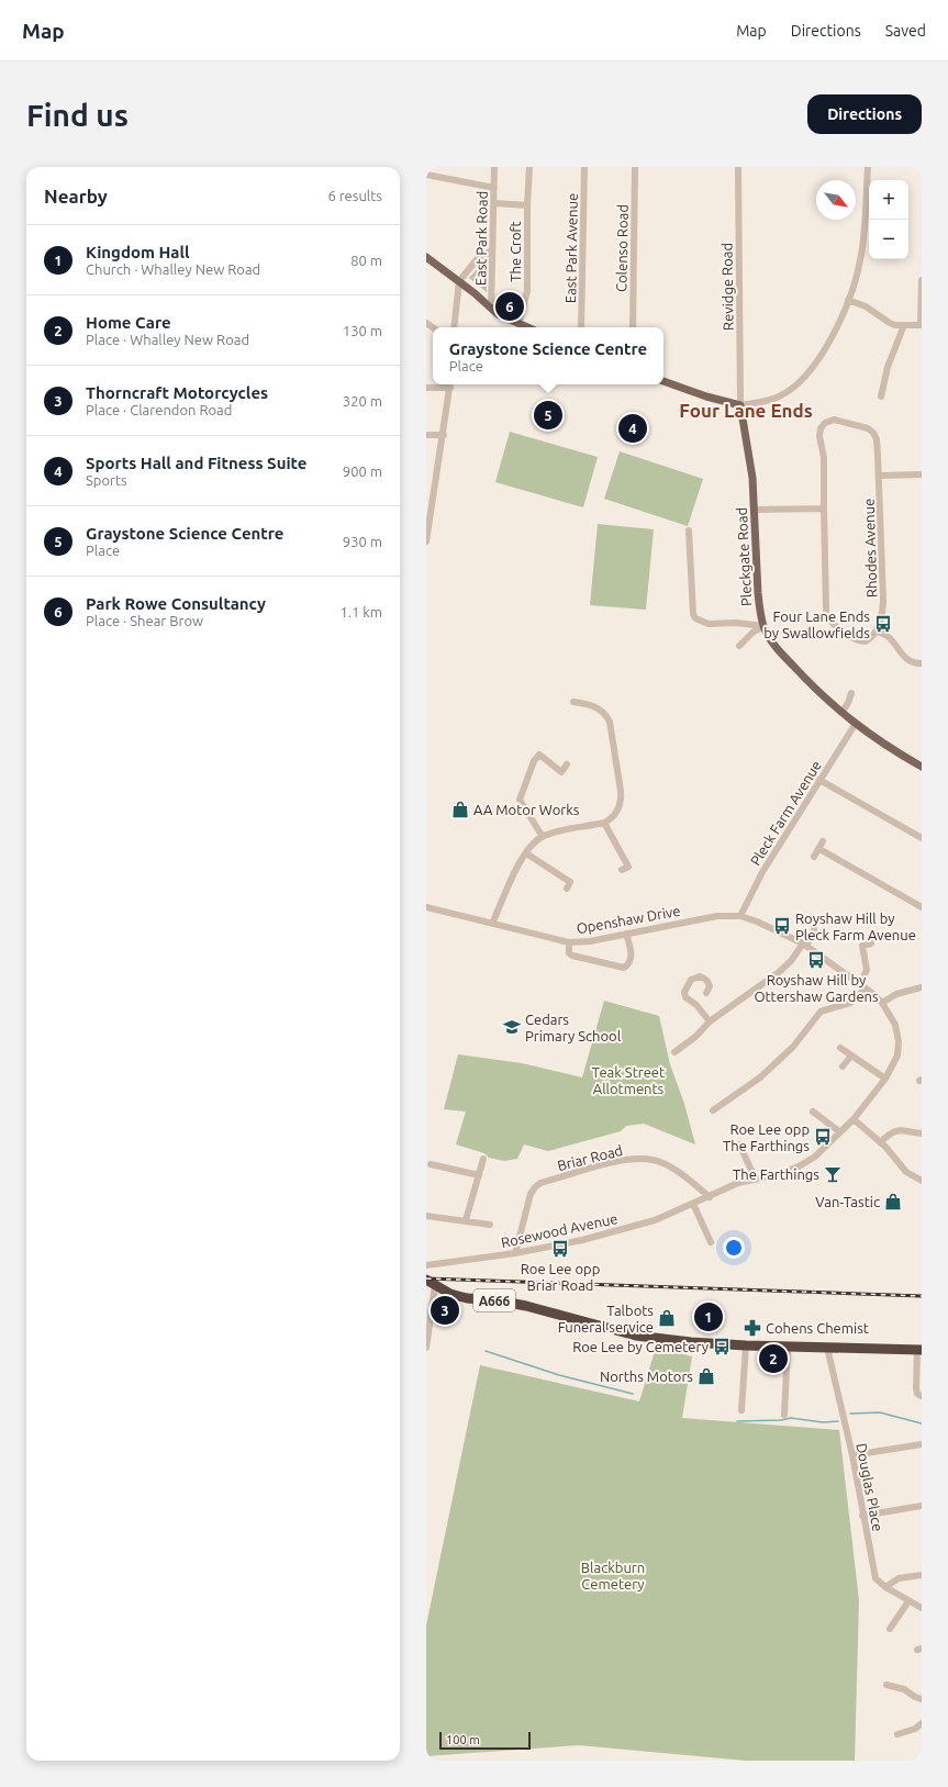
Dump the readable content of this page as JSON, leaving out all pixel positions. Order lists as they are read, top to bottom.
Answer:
{
  "streets": {
    "highway": ["A666"],
    "main road": ["Pleckgate Road"],
    "street": [
      "East Park Road",
      "East Park Avenue",
      "Colenso Road",
      "The Croft",
      "Revidge Road",
      "Rhodes Avenue",
      "Pleck Farm Avenue",
      "Openshaw Drive",
      "Briar Road",
      "Rosewood Avenue",
      "Douglas Place"
    ]
  },
  "crossings": [
    ["Revidge Road", "Pleckgate Road"],
    ["Pleckgate Road", "Pleck Farm Avenue"],
    ["Pleck Farm Avenue", "Openshaw Drive"],
    ["Openshaw Drive", "Rosewood Avenue"],
    ["Briar Road", "Rosewood Avenue"],
    ["A666", "Douglas Place"]
  ],
  "districts": ["Four Lane Ends"],
  "parks": ["Teak Street Allotments", "Blackburn Cemetery"],
  "places": {
    "bus stop": [
      "Four Lane Ends by Swallowfields",
      "Royshaw Hill by Pleck Farm Avenue",
      "Royshaw Hill by Ottershaw Gardens",
      "Roe Lee opp The Farthings",
      "Roe Lee opp Briar Road",
      "Roe Lee by Cemetery"
    ],
    "shop": [
      "AA Motor Works",
      "Van-Tastic",
      "Talbots Funeral service",
      "Norths Motors"
    ],
    "school or university": ["Cedars Primary School"],
    "bar": ["The Farthings"],
    "pharmacy": ["Cohens Chemist"]
  },
  "scale_bar": "100 m",
  "north": "bottom right",
  "page": {
    "header": "Map",
    "nav": ["Map", "Directions", "Saved"],
    "buttons": "Directions",
    "title": "Find us",
    "heading": ["Nearby", "6 results"],
    "map_buttons": ["+", "−"],
    "list": [
      {
        "mark": "1",
        "name": "Kingdom Hall",
        "note": "Church · Whalley New Road",
        "value": "80 m"
      },
      {
        "mark": "2",
        "name": "Home Care",
        "note": "Place · Whalley New Road",
        "value": "130 m"
      },
      {
        "mark": "3",
        "name": "Thorncraft Motorcycles",
        "note": "Place · Clarendon Road",
        "value": "320 m"
      },
      {
        "mark": "4",
        "name": "Sports Hall and Fitness Suite",
        "note": "Sports",
        "value": "900 m"
      },
      {
        "mark": "5",
        "name": "Graystone Science Centre",
        "note": "Place",
        "value": "930 m"
      },
      {
        "mark": "6",
        "name": "Park Rowe Consultancy",
        "note": "Place · Shear Brow",
        "value": "1.1 km"
      }
    ],
    "pins": [
      "6",
      "5",
      "4",
      "3",
      "1",
      "2"
    ],
    "popup": ["Graystone Science Centre", "Place"],
    "scale": "100 m"
  }
}
